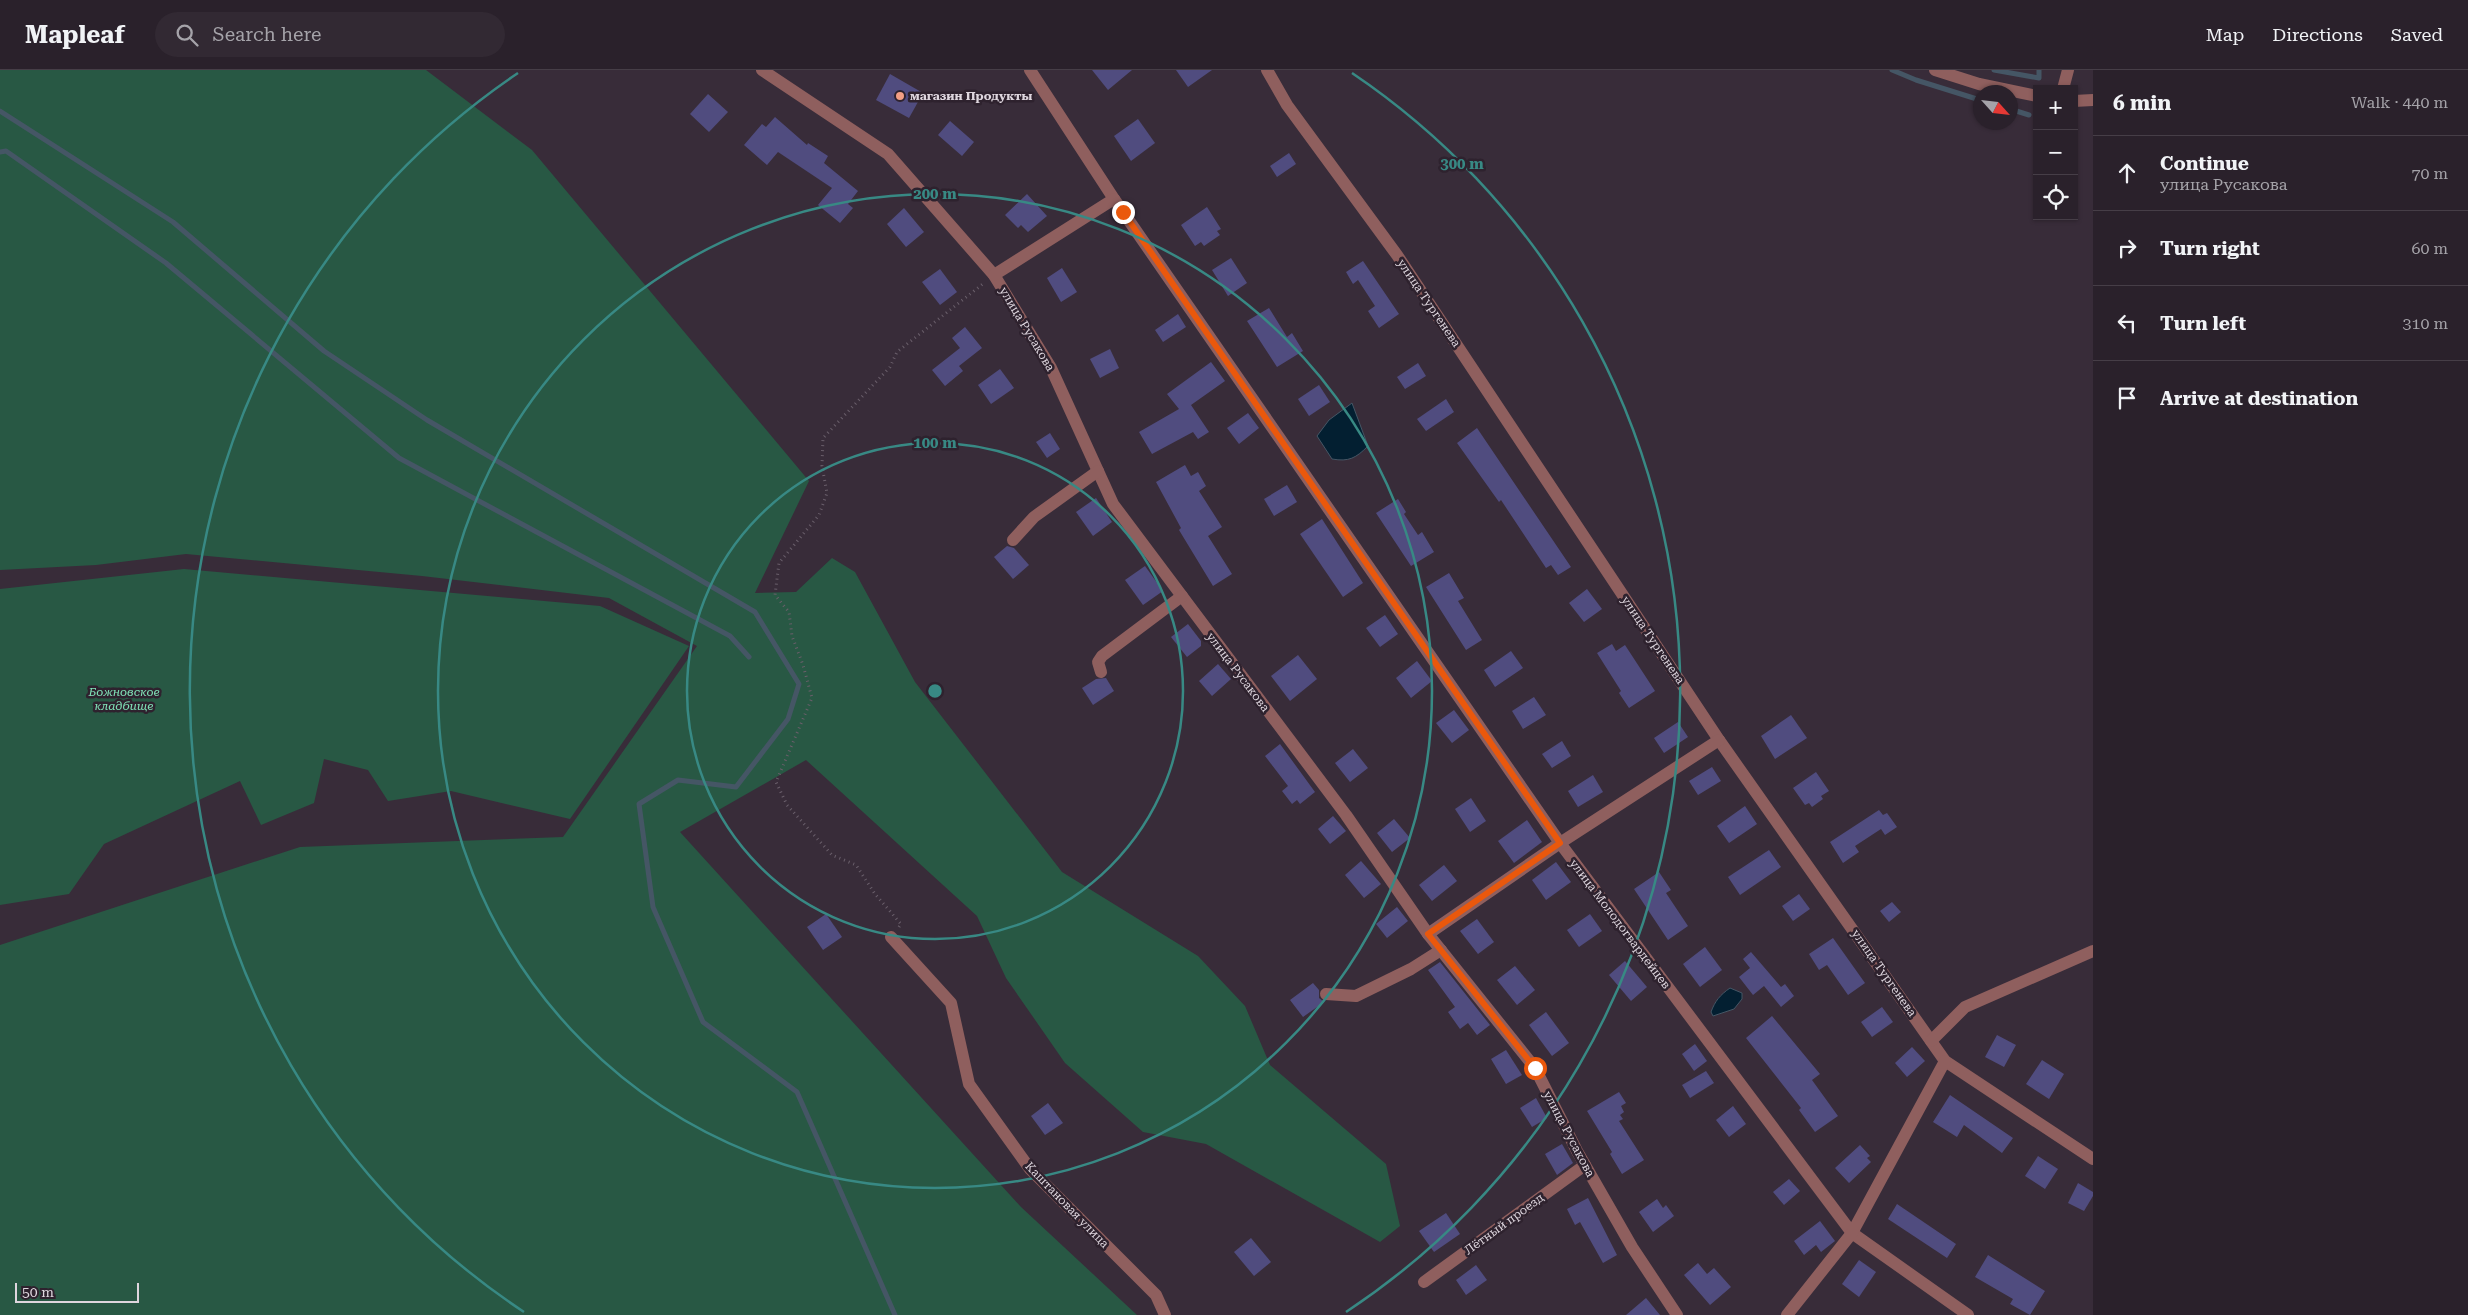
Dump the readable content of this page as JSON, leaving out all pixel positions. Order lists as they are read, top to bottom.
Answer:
{
  "streets": {
    "street": [
      "улица Тургенева",
      "улица Русакова",
      "улица Молодогвардейцев",
      "Каштановая улица",
      "Лётный проезд"
    ]
  },
  "crossings": [
    ["улица Русакова", "Лётный проезд"]
  ],
  "parks": ["Божновское кладбище"],
  "places": ["магазин Продукты"],
  "scale_bar": "50 m",
  "north": "bottom right",
  "page": {
    "header": "Mapleaf",
    "search": "Search here",
    "nav": ["Map", "Directions", "Saved"],
    "heading": ["6 min", "Walk · 440 m"],
    "map_buttons": ["+", "−"],
    "list": [
      ["Continue", "улица Русакова", "70 m"],
      ["Turn right", "60 m"],
      ["Turn left", "310 m"],
      "Arrive at destination"
    ],
    "scale": "50 m"
  },
  "rings": ["300 m", "200 m", "100 m"]
}
